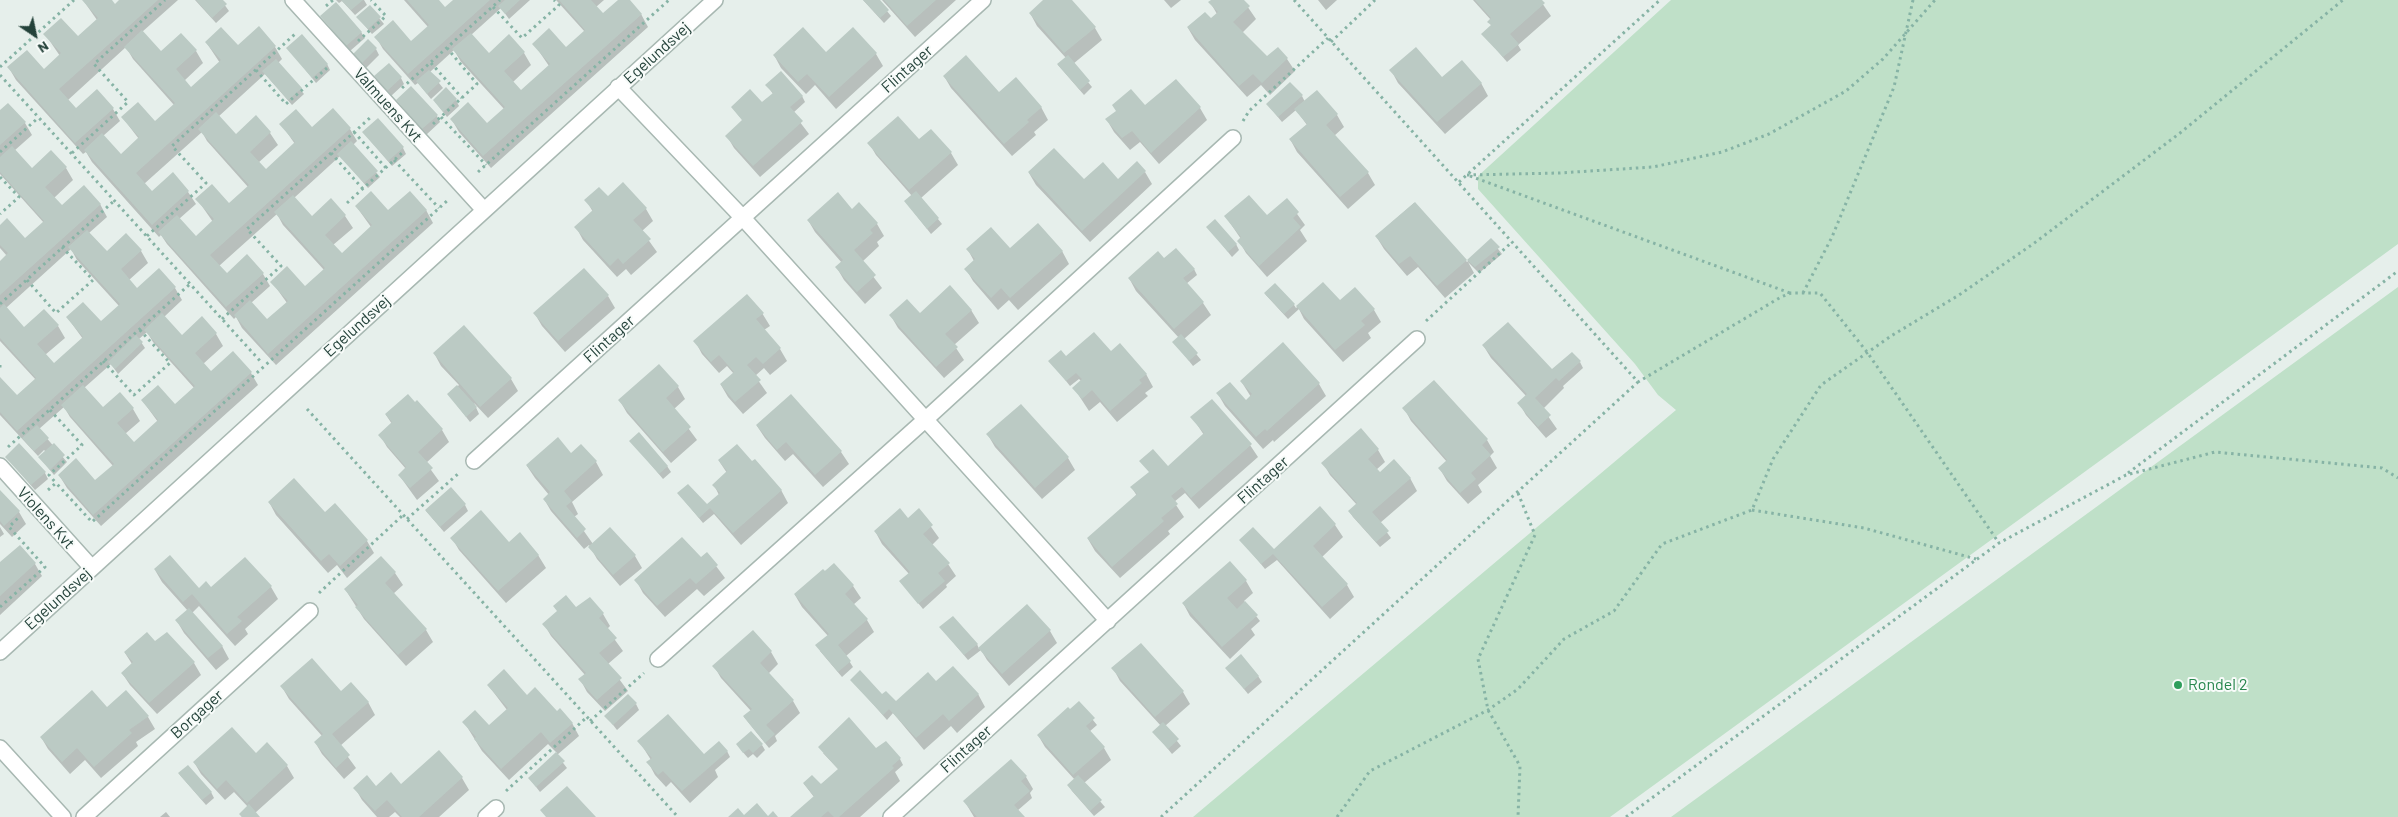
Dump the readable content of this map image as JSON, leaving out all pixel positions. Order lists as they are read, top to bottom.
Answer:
{
  "streets": {
    "street": [
      "Egelundsvej",
      "Flintager",
      "Valmuens Kvt",
      "Violens Kvt",
      "Borgager"
    ]
  },
  "crossings": [
    ["Egelundsvej", "Valmuens Kvt"],
    ["Egelundsvej", "Violens Kvt"]
  ],
  "places": ["Rondel 2"],
  "north": "bottom right"
}
